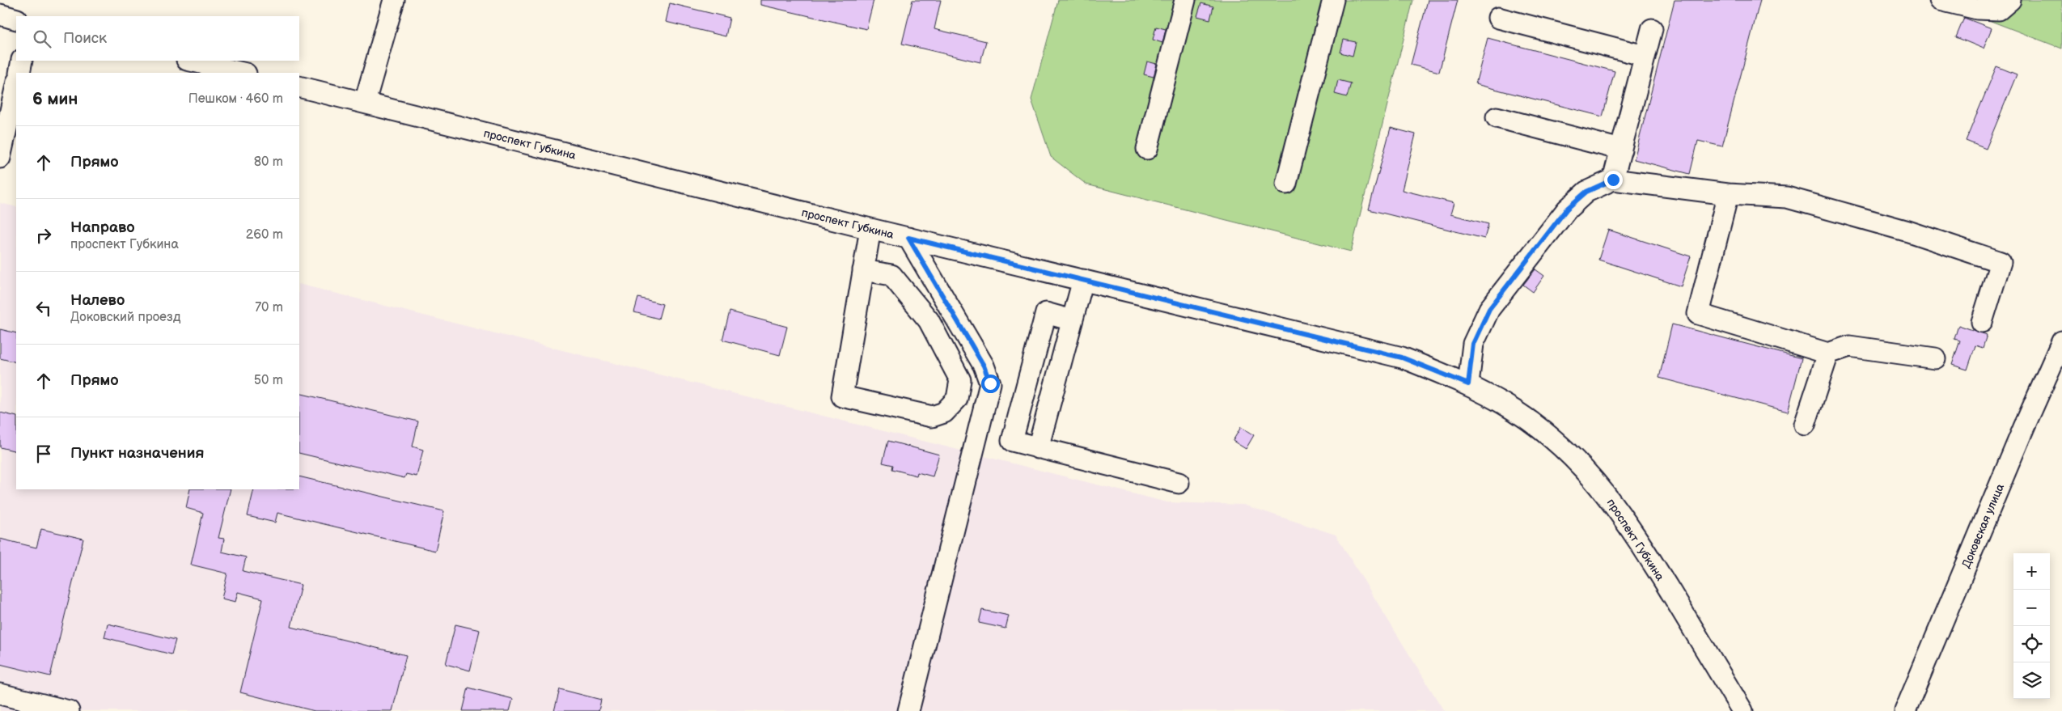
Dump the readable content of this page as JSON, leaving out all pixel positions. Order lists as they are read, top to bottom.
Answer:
{
  "streets": {
    "street": ["проспект Губкина", "Доковская улица"]
  },
  "page": {
    "search": "Поиск",
    "heading": ["6 мин", "Пешком · 460 m"],
    "list": [
      ["Прямо", "80 m"],
      ["Направо", "проспект Губкина", "260 m"],
      ["Налево", "Доковский проезд", "70 m"],
      ["Прямо", "50 m"],
      "Пункт назначения"
    ],
    "map_buttons": ["+", "−"]
  }
}
